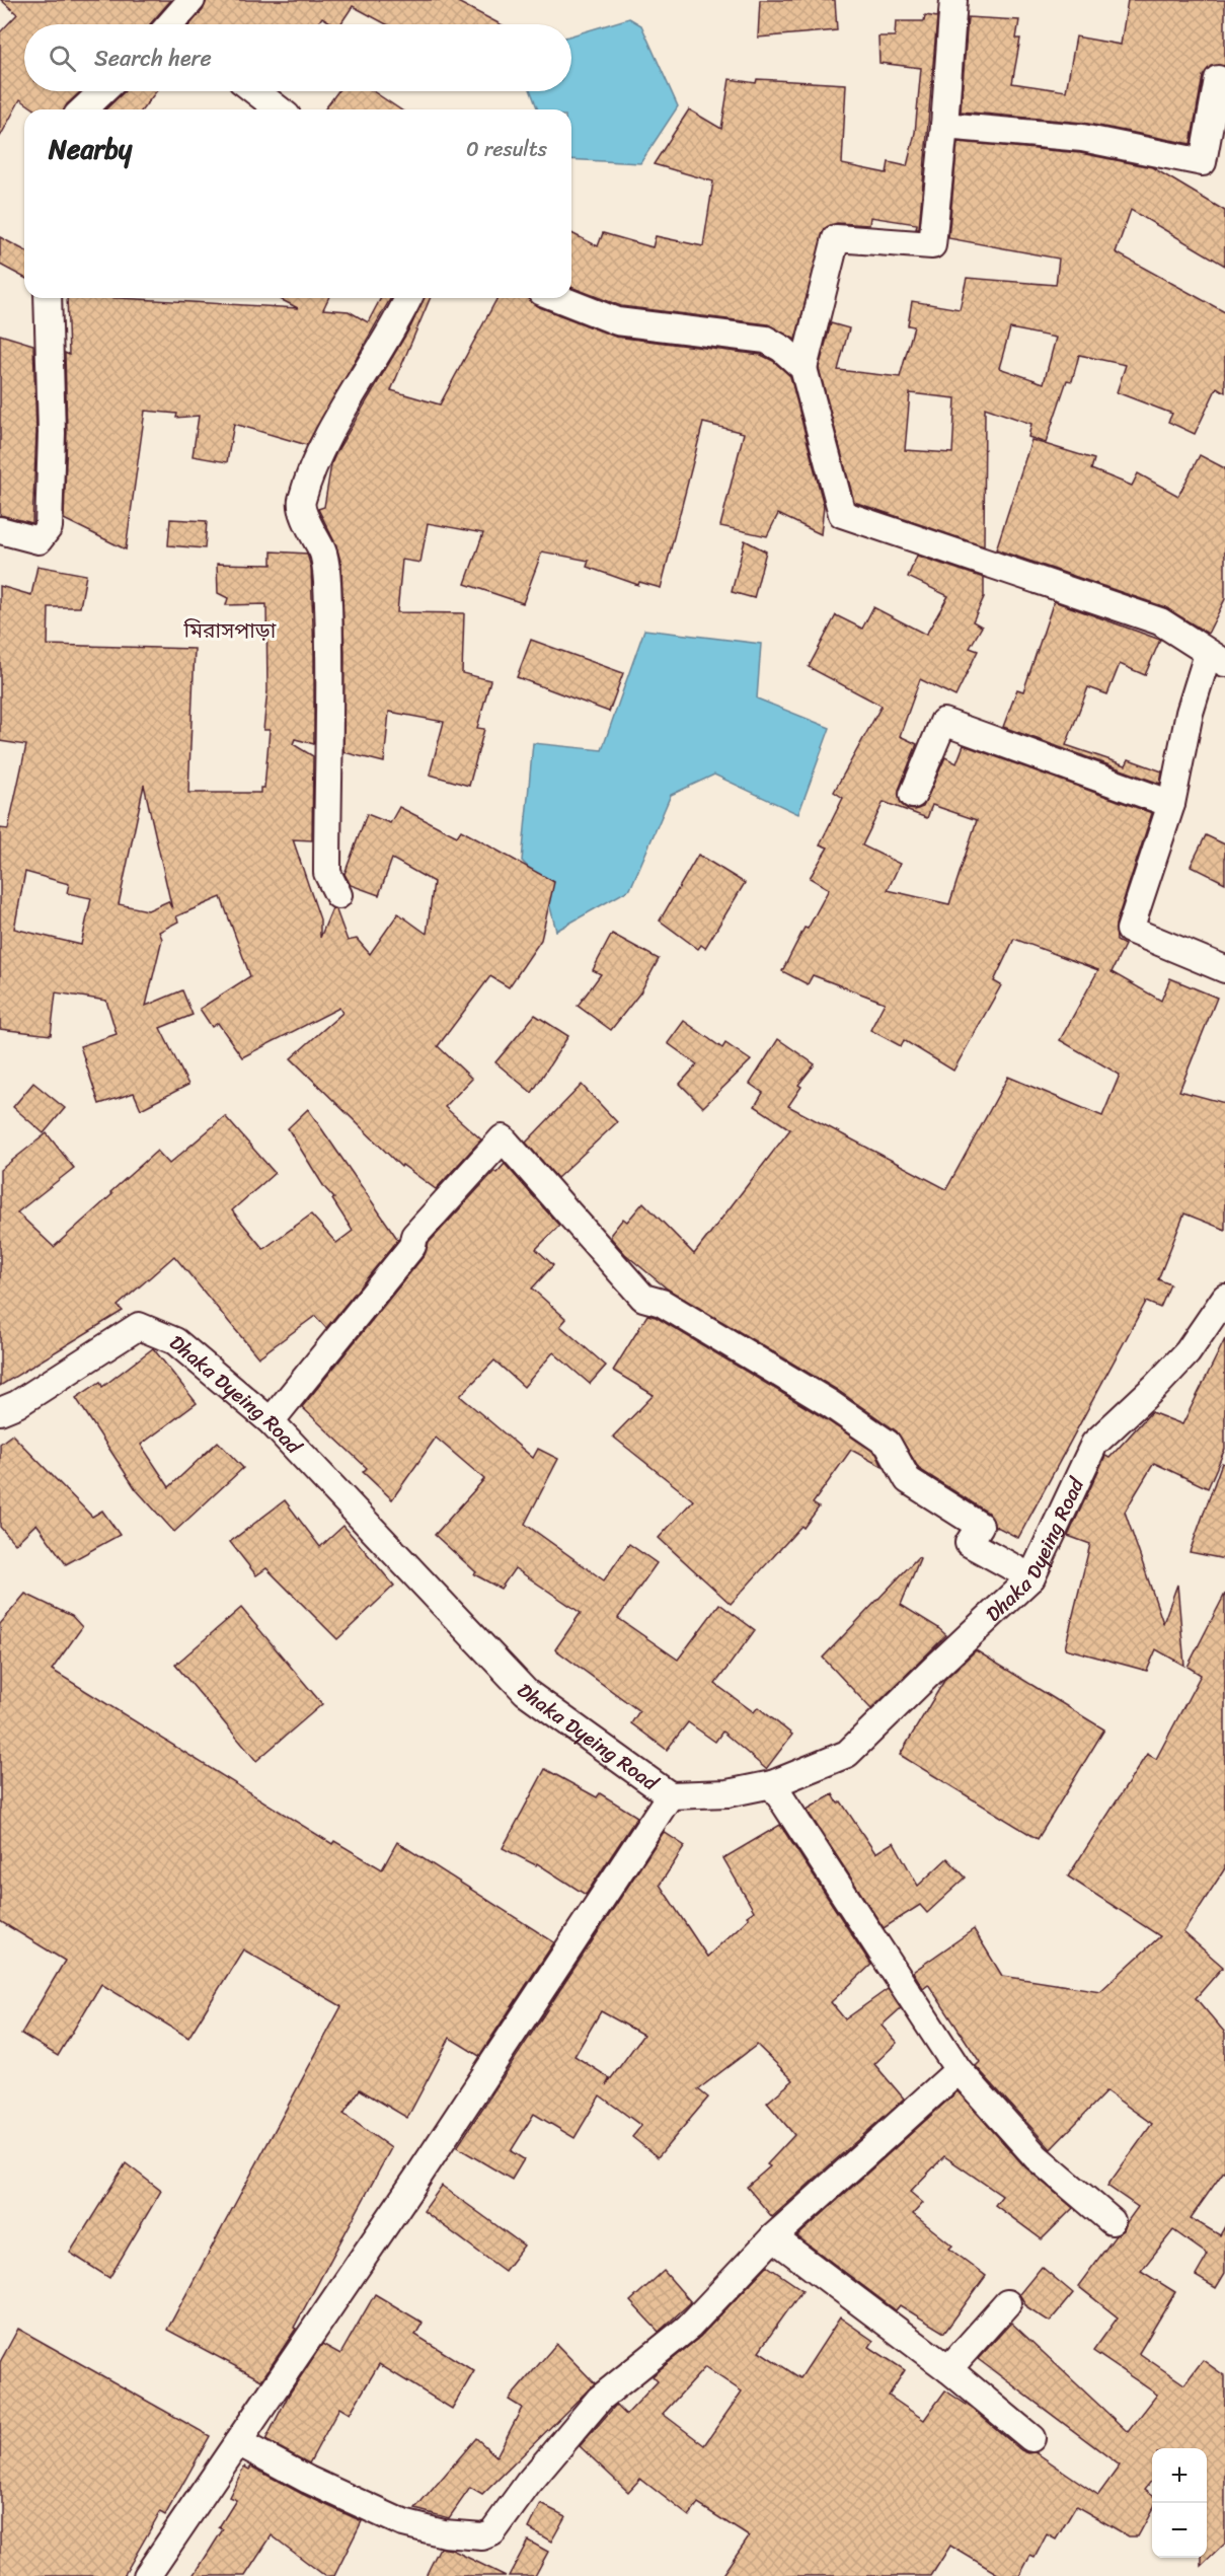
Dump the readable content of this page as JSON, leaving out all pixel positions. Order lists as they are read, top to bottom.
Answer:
{
  "streets": {
    "street": ["Dhaka Dyeing Road"]
  },
  "districts": ["মিরাসপাড়া"],
  "page": {
    "search": "Search here",
    "heading": ["Nearby", "0 results"],
    "map_buttons": ["+", "−"]
  }
}
